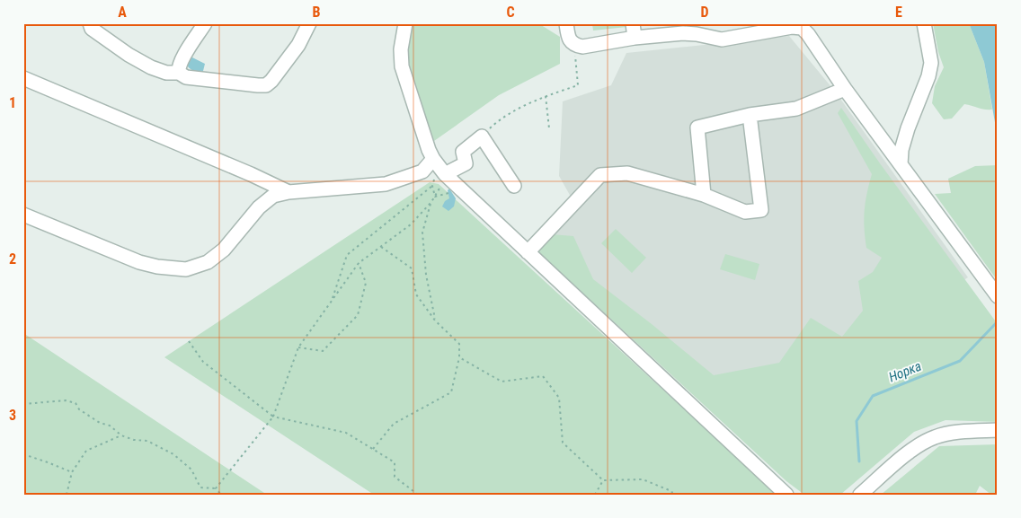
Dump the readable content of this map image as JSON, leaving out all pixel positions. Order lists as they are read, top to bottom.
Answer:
{
  "water": ["Норка"],
  "grid": {
    "columns": [
      "A",
      "B",
      "C",
      "D",
      "E"
    ],
    "rows": ["1", "2", "3"]
  }
}
